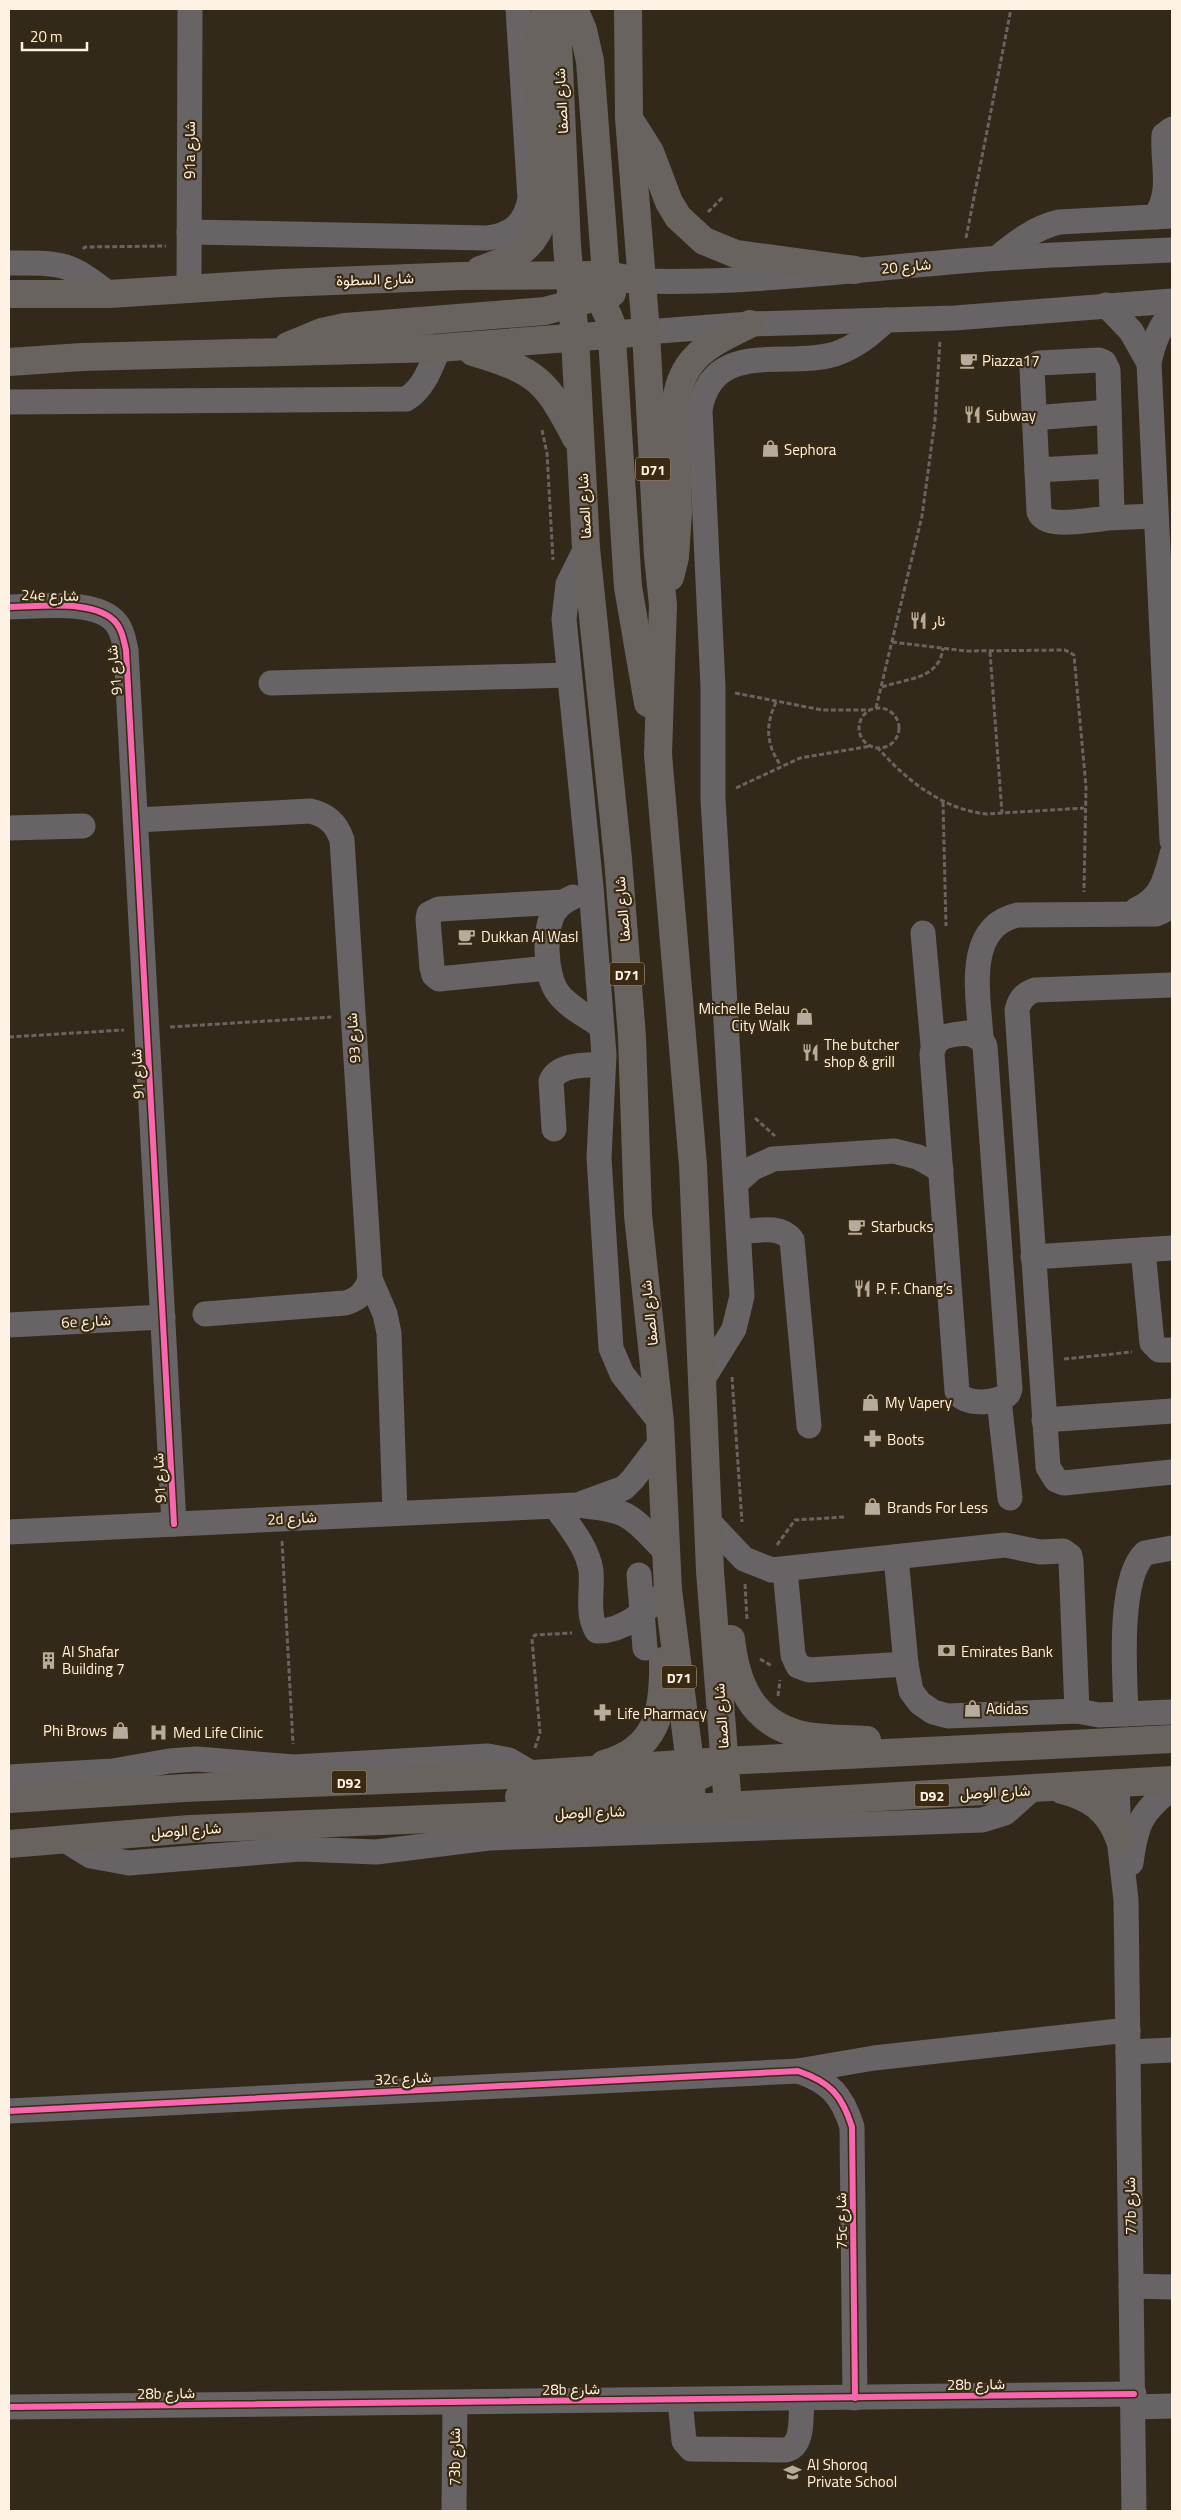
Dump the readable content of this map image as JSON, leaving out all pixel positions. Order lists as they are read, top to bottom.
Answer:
{
  "streets": {
    "main road": [
      "شارع الصفا",
      "شارع السطوة",
      "D71",
      "D92",
      "شارع الوصل"
    ],
    "street": [
      "91a شارع",
      "شارع 20",
      "24e شارع",
      "شارع 91",
      "شارع 93",
      "6e شارع",
      "2d شارع",
      "32c شارع",
      "77b شارع",
      "75c شارع",
      "28b شارع",
      "73b شارع"
    ]
  },
  "crossings": [
    ["شارع الصفا", "شارع 20"],
    ["شارع الصفا", "شارع السطوة"],
    ["شارع الصفا", "2d شارع"],
    ["شارع الصفا", "D92"],
    ["شارع الصفا", "شارع الوصل"],
    ["91a شارع", "شارع السطوة"],
    ["شارع 20", "شارع السطوة"],
    ["24e شارع", "شارع 91"],
    ["شارع 91", "شارع 93"],
    ["شارع 91", "6e شارع"],
    ["شارع 91", "2d شارع"],
    ["شارع الوصل", "77b شارع"],
    ["32c شارع", "77b شارع"],
    ["32c شارع", "75c شارع"],
    ["77b شارع", "28b شارع"],
    ["75c شارع", "28b شارع"],
    ["28b شارع", "73b شارع"]
  ],
  "places": {
    "cafe": ["Piazza17", "Dukkan Al Wasl", "Starbucks"],
    "restaurant": [
      "Subway",
      "نار",
      "The butcher shop & grill",
      "P. F. Chang’s"
    ],
    "shop": [
      "Sephora",
      "Michelle Belau City Walk",
      "My Vapery",
      "Brands For Less",
      "Adidas",
      "Phi Brows"
    ],
    "pharmacy": ["Boots", "Life Pharmacy"],
    "bank": ["Emirates Bank"],
    "building": ["Al Shafar Building 7"],
    "hospital": ["Med Life Clinic"],
    "school or university": ["Al Shoroq Private School"]
  },
  "scale_bar": "20 m"
}
